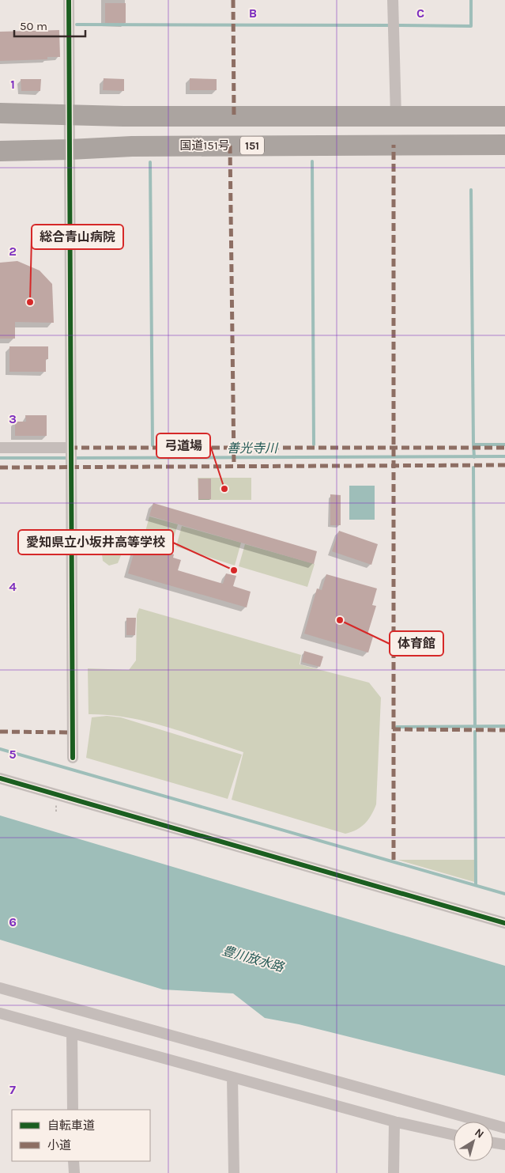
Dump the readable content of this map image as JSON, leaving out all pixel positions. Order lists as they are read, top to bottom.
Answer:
{
  "streets": {
    "highway": ["国道151号", "151"]
  },
  "water": ["善光寺川", "豊川放水路"],
  "places": [
    "総合青山病院",
    "弓道場",
    "愛知県立小坂井高等学校",
    "体育館"
  ],
  "legend": ["自転車道", "小道"],
  "scale_bar": "50 m",
  "north": "top right",
  "grid": {
    "columns": ["B", "C"],
    "rows": [
      "1",
      "2",
      "3",
      "4",
      "5",
      "6",
      "7"
    ]
  }
}
